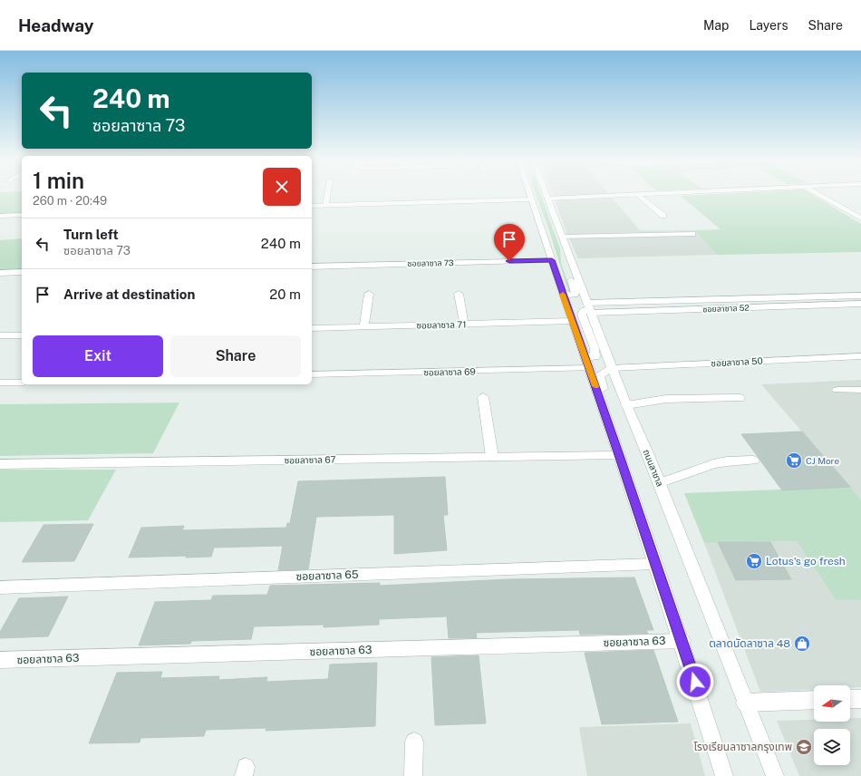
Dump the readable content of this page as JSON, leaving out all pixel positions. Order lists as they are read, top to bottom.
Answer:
{
  "streets": {
    "street": [
      "ซอยลาซาล 73",
      "ซอยลาซาล 52",
      "ซอยลาซาล 71",
      "ซอยลาซาล 50",
      "ซอยลาซาล 69",
      "ซอยลาซาล 67",
      "ถนนลาซาล",
      "ซอยลาซาล 65",
      "ซอยลาซาล 63"
    ]
  },
  "crossings": [
    ["ซอยลาซาล 52", "ถนนลาซาล"],
    ["ซอยลาซาล 50", "ถนนลาซาล"]
  ],
  "places": {
    "supermarket": ["CJ More", "Lotus's go fresh"],
    "shop": ["ตลาดนัดลาซาล 48"],
    "school or university": ["โรงเรียนลาซาลกรุงเทพ"]
  },
  "north": "left",
  "page": {
    "header": "Headway",
    "nav": ["Map", "Layers", "Share"],
    "turn": ["240 m", "ซอยลาซาล 73"],
    "heading": ["1 min", "260 m · 20:49"],
    "list": [
      {
        "name": "Turn left",
        "note": "ซอยลาซาล 73",
        "value": "240 m"
      },
      {
        "name": "Arrive at destination",
        "value": "20 m"
      }
    ],
    "buttons": ["Exit", "Share"]
  }
}
